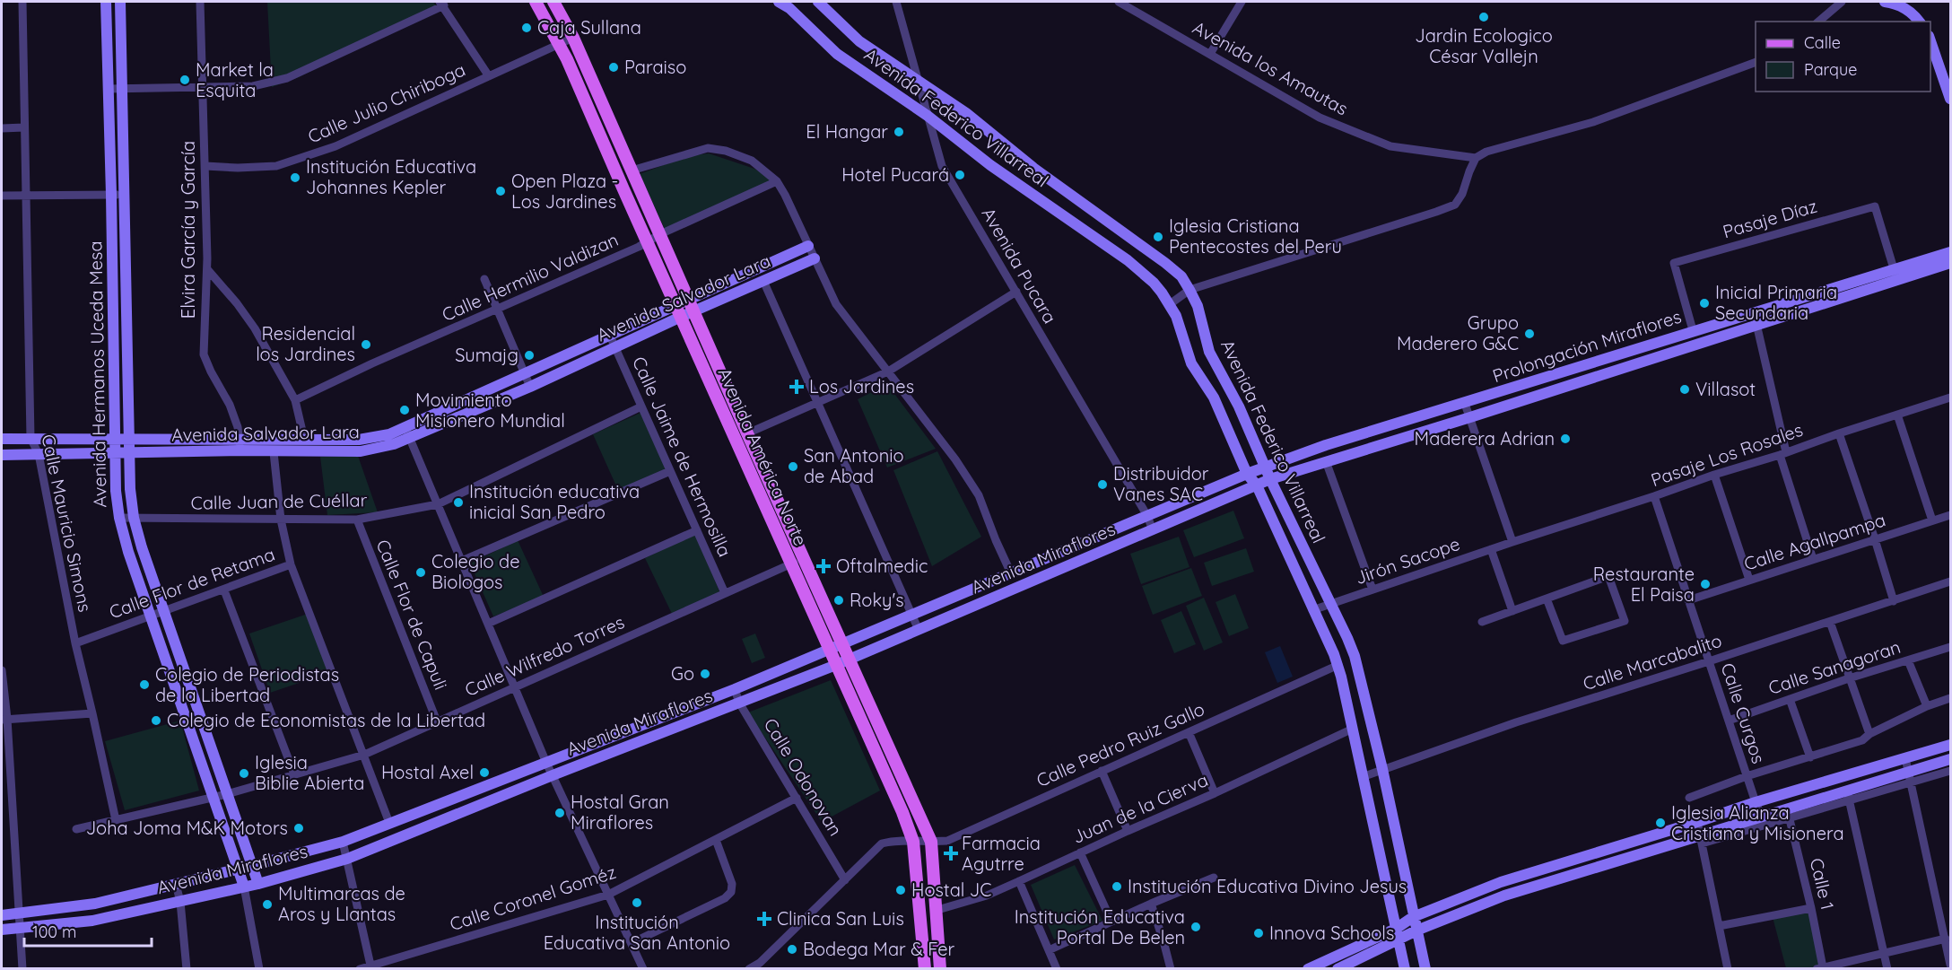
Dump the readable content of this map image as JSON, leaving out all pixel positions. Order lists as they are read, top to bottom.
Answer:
{
  "streets": {
    "main road": [
      "Avenida Federico Villarreal",
      "Avenida Salvador Lara",
      "Prolongación Miraflores",
      "Avenida Hermanos Uceda Mesa",
      "Avenida América Norte",
      "Avenida Miraflores"
    ],
    "street": [
      "Avenida los Amautas",
      "Calle Julio Chiriboga",
      "Pasaje Díaz",
      "Elvira García y García",
      "Avenida Pucara",
      "Calle Hermilio Valdizan",
      "Pasaje Los Rosales",
      "Calle Jaime de Hermosilla",
      "Calle Juan de Cuéllar",
      "Calle Mauricio Simons",
      "Calle Agallpampa",
      "Jirón Sacope",
      "Calle Flor de Retama",
      "Calle Flor de Capuli",
      "Calle Wilfredo Torres",
      "Calle Marcabalito",
      "Calle Sanagoran",
      "Calle Curgos",
      "Calle Pedro Ruiz Gallo",
      "Calle Odonovan",
      "Juan de la Cierva",
      "Calle 1",
      "Calle Coronel Goméz"
    ]
  },
  "crossings": [
    ["Calle Julio Chiriboga", "Elvira García y García"],
    ["Calle Julio Chiriboga", "Avenida América Norte"],
    ["Avenida Federico Villarreal", "Avenida Pucara"],
    ["Avenida Federico Villarreal", "Prolongación Miraflores"],
    ["Avenida Federico Villarreal", "Avenida Miraflores"],
    ["Avenida Federico Villarreal", "Jirón Sacope"],
    ["Avenida Federico Villarreal", "Calle Marcabalito"],
    ["Avenida Federico Villarreal", "Calle Pedro Ruiz Gallo"],
    ["Avenida Federico Villarreal", "Juan de la Cierva"],
    ["Pasaje Díaz", "Prolongación Miraflores"],
    ["Elvira García y García", "Avenida Salvador Lara"],
    ["Avenida Pucara", "Avenida Miraflores"],
    ["Calle Hermilio Valdizan", "Avenida América Norte"],
    ["Avenida Salvador Lara", "Avenida Hermanos Uceda Mesa"],
    ["Avenida Salvador Lara", "Calle Jaime de Hermosilla"],
    ["Avenida Salvador Lara", "Avenida América Norte"],
    ["Avenida Salvador Lara", "Calle Mauricio Simons"],
    ["Prolongación Miraflores", "Avenida Miraflores"],
    ["Avenida Hermanos Uceda Mesa", "Calle Juan de Cuéllar"],
    ["Avenida Hermanos Uceda Mesa", "Avenida Miraflores"],
    ["Avenida Hermanos Uceda Mesa", "Calle Flor de Retama"],
    ["Avenida Hermanos Uceda Mesa", "Calle Wilfredo Torres"],
    ["Pasaje Los Rosales", "Jirón Sacope"],
    ["Pasaje Los Rosales", "Calle Curgos"],
    ["Calle Jaime de Hermosilla", "Calle Juan de Cuéllar"],
    ["Calle Jaime de Hermosilla", "Calle Wilfredo Torres"],
    ["Avenida América Norte", "Avenida Miraflores"],
    ["Avenida América Norte", "Calle Wilfredo Torres"],
    ["Avenida América Norte", "Calle Pedro Ruiz Gallo"],
    ["Avenida América Norte", "Juan de la Cierva"],
    ["Calle Juan de Cuéllar", "Calle Flor de Capuli"],
    ["Calle Mauricio Simons", "Calle Flor de Retama"],
    ["Calle Mauricio Simons", "Calle Wilfredo Torres"],
    ["Calle Agallpampa", "Calle Curgos"],
    ["Avenida Miraflores", "Calle Odonovan"],
    ["Calle Flor de Capuli", "Calle Wilfredo Torres"],
    ["Calle Marcabalito", "Calle Curgos"],
    ["Calle Sanagoran", "Calle Curgos"],
    ["Calle Pedro Ruiz Gallo", "Calle Odonovan"],
    ["Calle Odonovan", "Calle Coronel Goméz"]
  ],
  "places": {
    "other": [
      "Jardin Ecologico César Vallejn",
      "Caja Sullana",
      "Paraiso",
      "Market la Esquita",
      "El Hangar",
      "Hotel Pucará",
      "Institución Educativa Johannes Kepler",
      "Open Plaza - Los Jardines",
      "Iglesia Cristiana Pentecostes del Peru",
      "Inicial Primaria Secundaria",
      "Grupo Maderero G&C",
      "Residencial los Jardines",
      "Sumajg",
      "Villasot",
      "Movimiento Misionero Mundial",
      "Maderera Adrian",
      "San Antonio de Abad",
      "Distribuidor Vanes SAC",
      "Institución educativa inicial San Pedro",
      "Colegio de Biologos",
      "Restaurante El Paisa",
      "Roky's",
      "Go",
      "Colegio de Periodistas de la Libertad",
      "Colegio de Economistas de la Libertad",
      "Hostal Axel",
      "Iglesia Biblie Abierta",
      "Hostal Gran Miraflores",
      "Iglesia Alianza Cristiana y Misionera",
      "Joha Joma M&K Motors",
      "Institución Educativa Divino Jesus",
      "Hostal JC",
      "Institución Educativa San Antonio",
      "Multimarcas de Aros y Llantas",
      "Institución Educativa Portal De Belen",
      "Innova Schools",
      "Bodega Mar & Fer"
    ],
    "health": [
      "Los Jardines",
      "Oftalmedic",
      "Farmacia Agutrre",
      "Clinica San Luis"
    ]
  },
  "legend": ["Calle", "Parque"],
  "scale_bar": "100 m"
}
